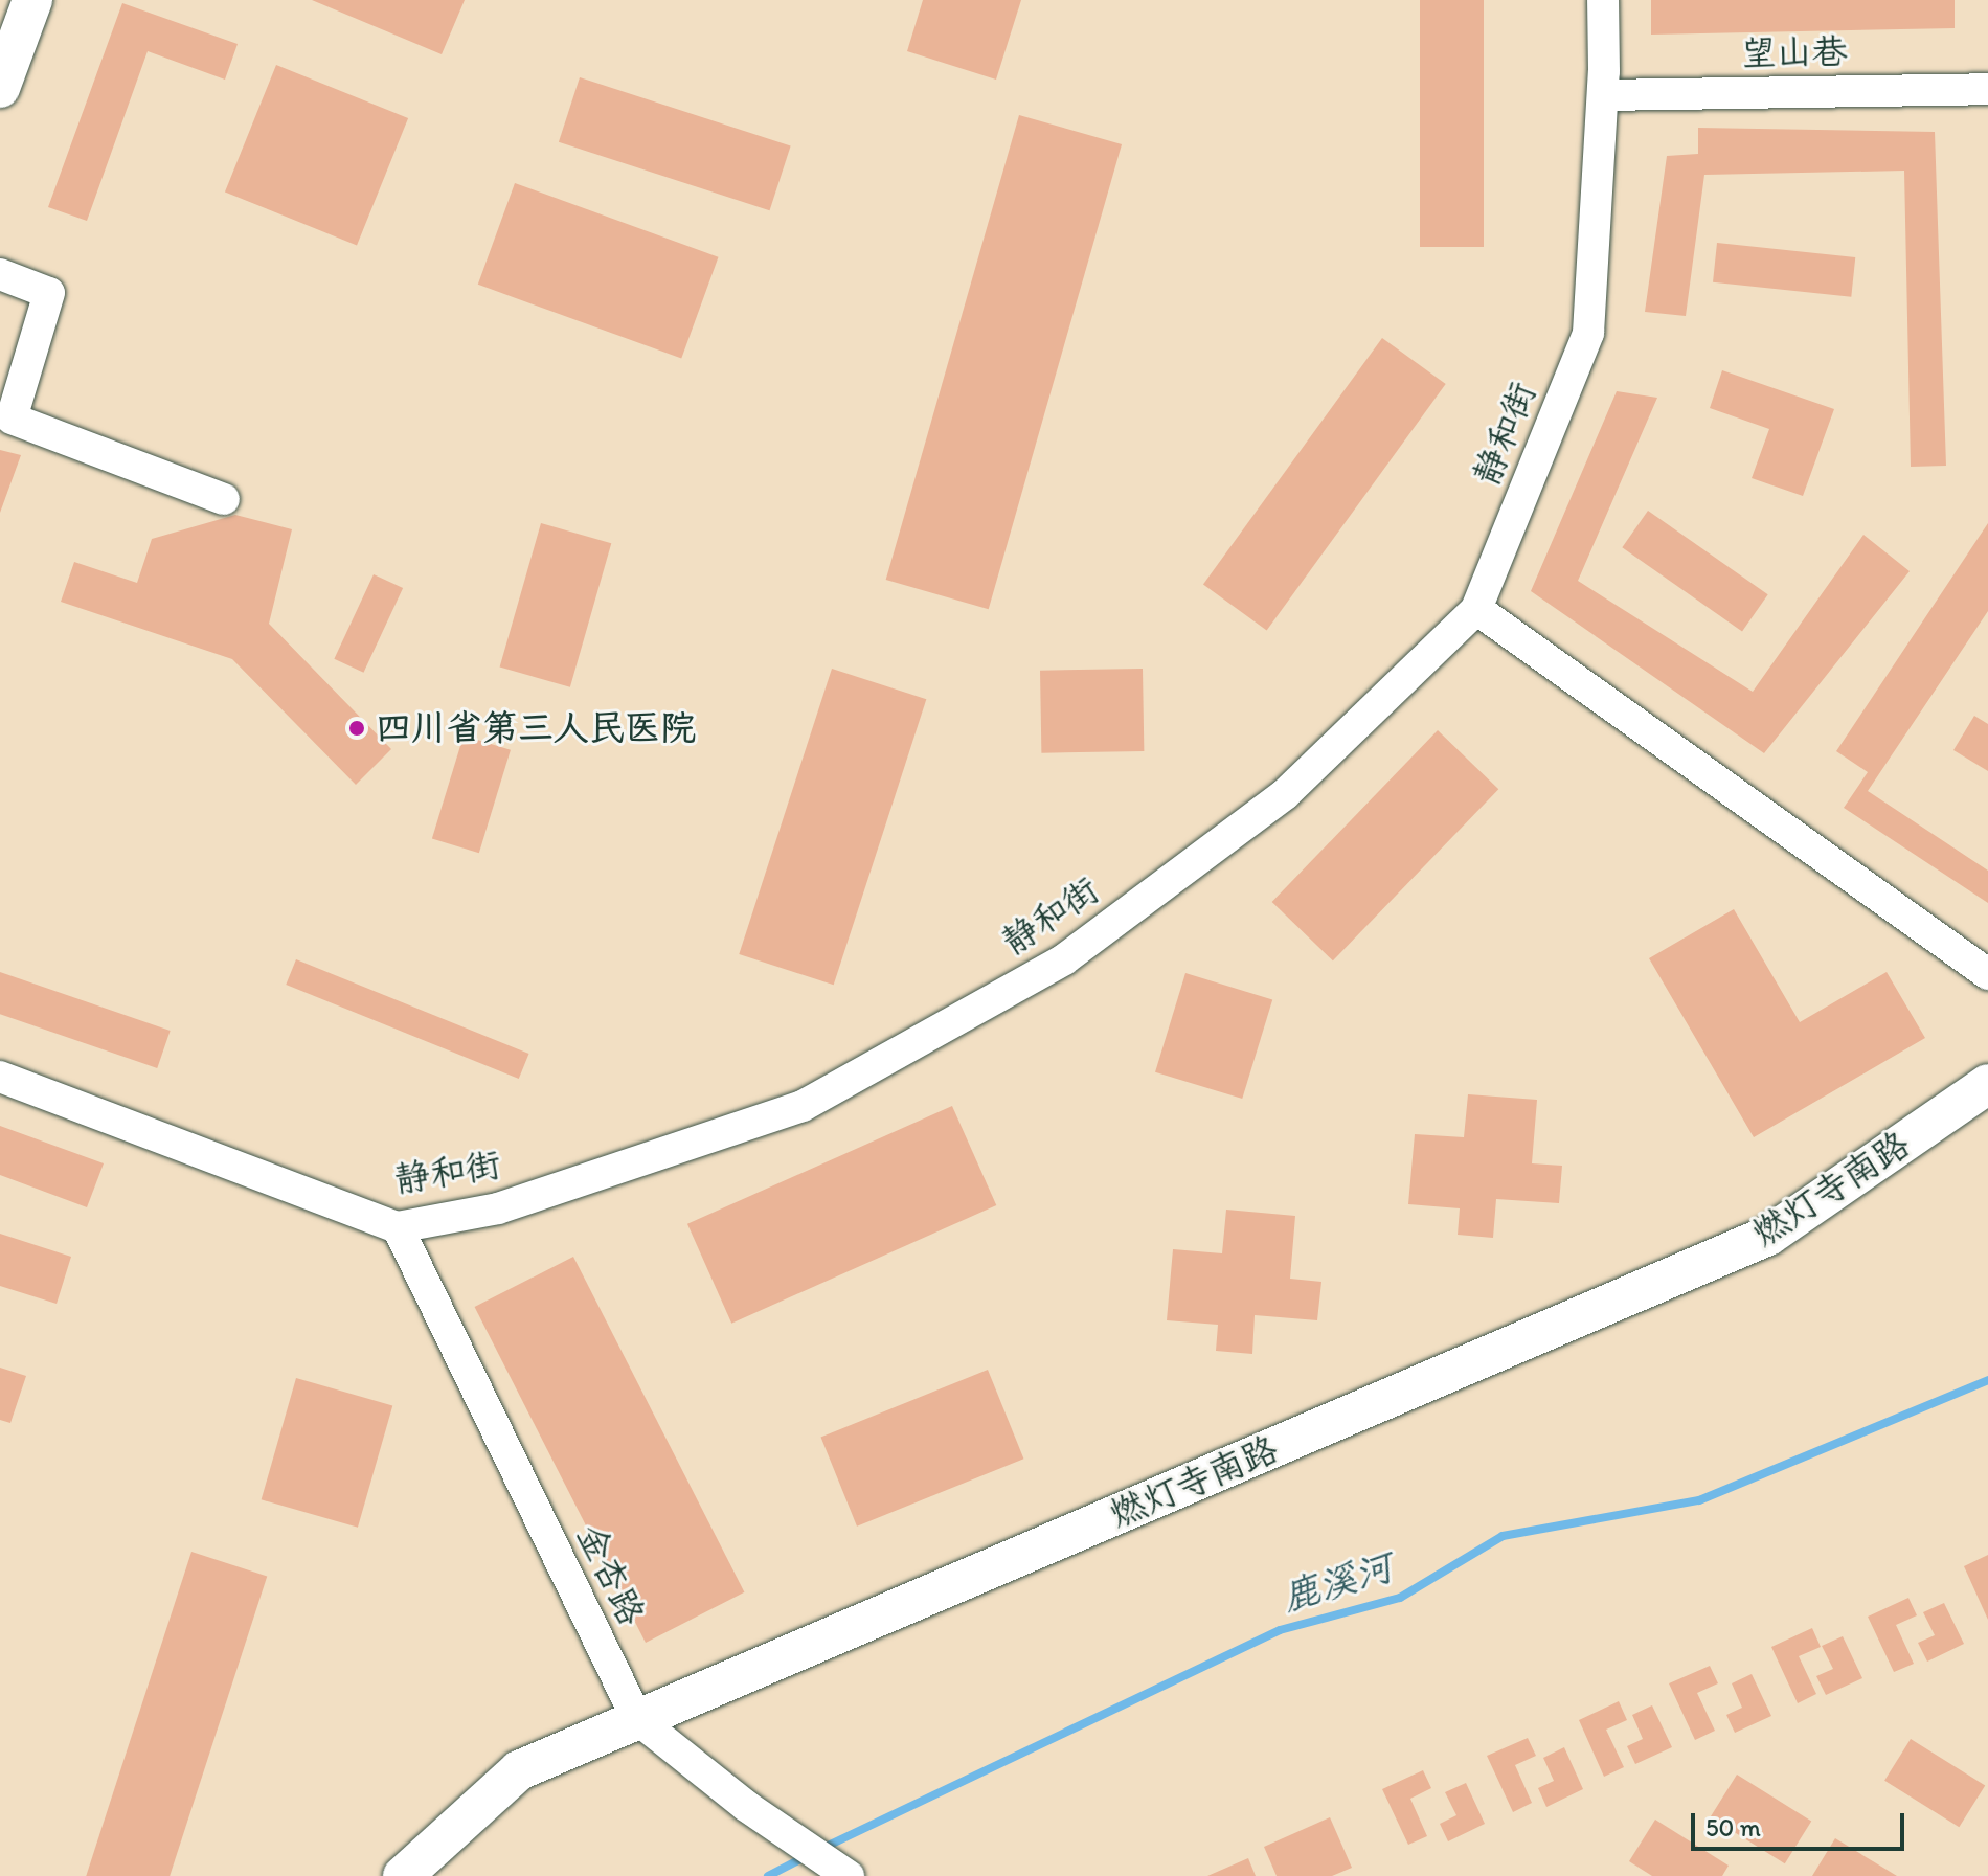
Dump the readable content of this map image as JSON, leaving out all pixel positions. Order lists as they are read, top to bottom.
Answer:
{
  "streets": {
    "street": [
      "望山巷",
      "静和街",
      "燃灯寺南路",
      "金杏路"
    ]
  },
  "crossings": [
    ["望山巷", "静和街"],
    ["静和街", "金杏路"],
    ["燃灯寺南路", "金杏路"]
  ],
  "water": ["鹿溪河"],
  "places": ["四川省第三人民医院"],
  "scale_bar": "50 m"
}
